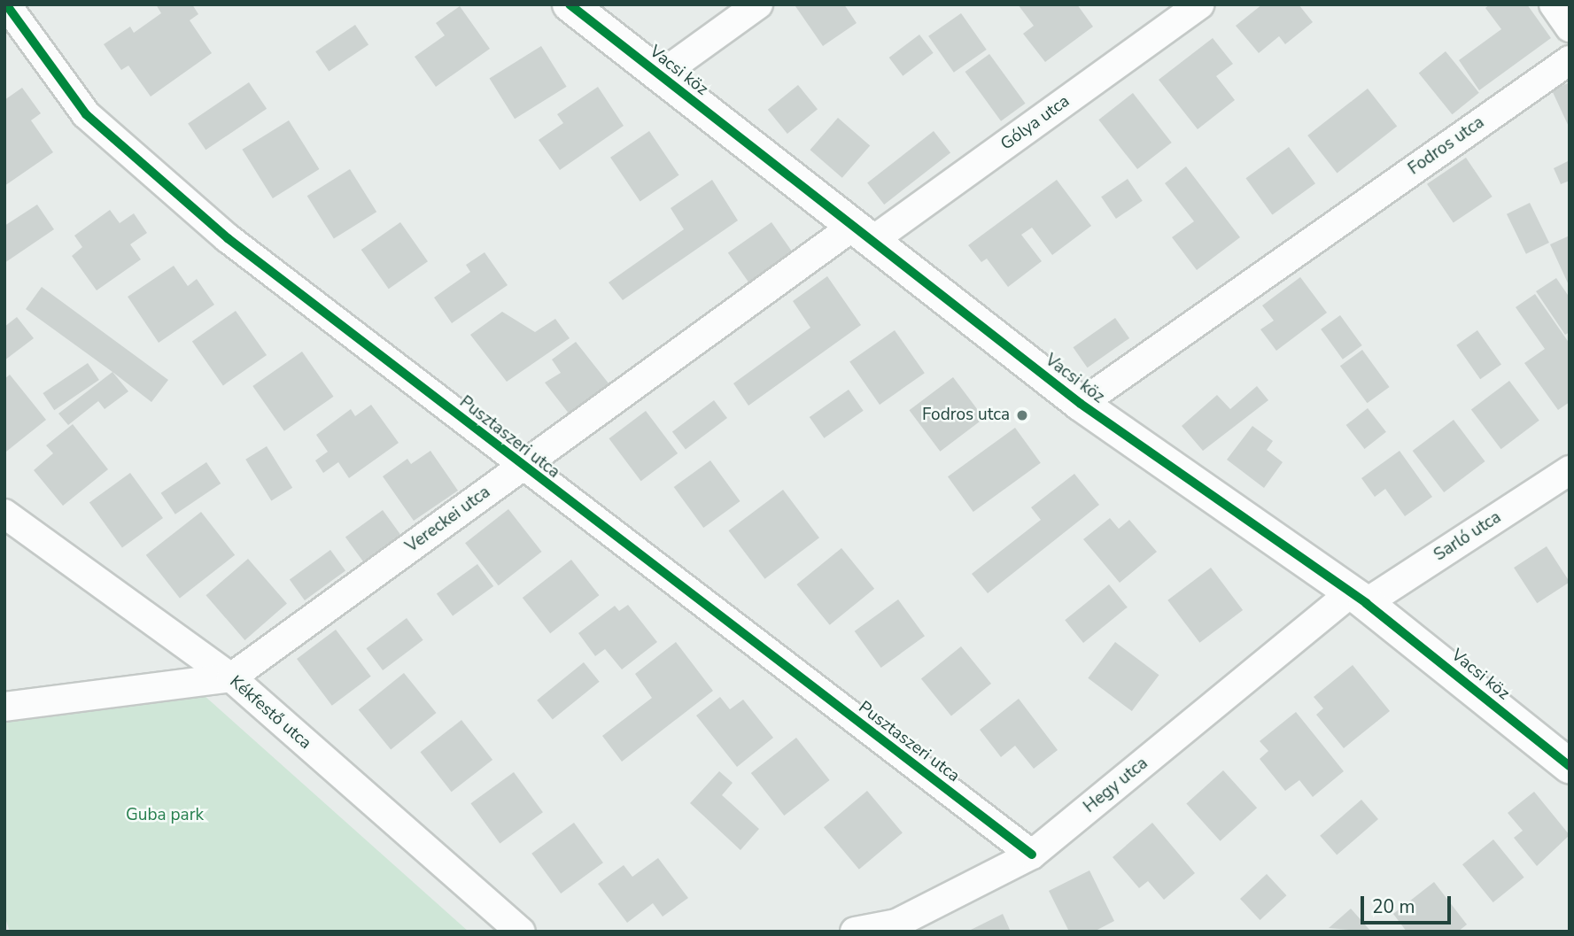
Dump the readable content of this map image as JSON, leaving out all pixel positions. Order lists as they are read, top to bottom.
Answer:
{
  "streets": {
    "street": [
      "Vacsi köz",
      "Gólya utca",
      "Fodros utca",
      "Pusztaszeri utca",
      "Vereckei utca",
      "Sarló utca",
      "Kékfestő utca",
      "Hegy utca"
    ]
  },
  "crossings": [
    ["Vacsi köz", "Gólya utca"],
    ["Vacsi köz", "Fodros utca"],
    ["Vacsi köz", "Vereckei utca"],
    ["Vacsi köz", "Sarló utca"],
    ["Vacsi köz", "Hegy utca"],
    ["Gólya utca", "Vereckei utca"],
    ["Pusztaszeri utca", "Vereckei utca"],
    ["Pusztaszeri utca", "Hegy utca"],
    ["Vereckei utca", "Kékfestő utca"],
    ["Sarló utca", "Hegy utca"]
  ],
  "parks": ["Guba park"],
  "places": ["Fodros utca"],
  "scale_bar": "20 m"
}
